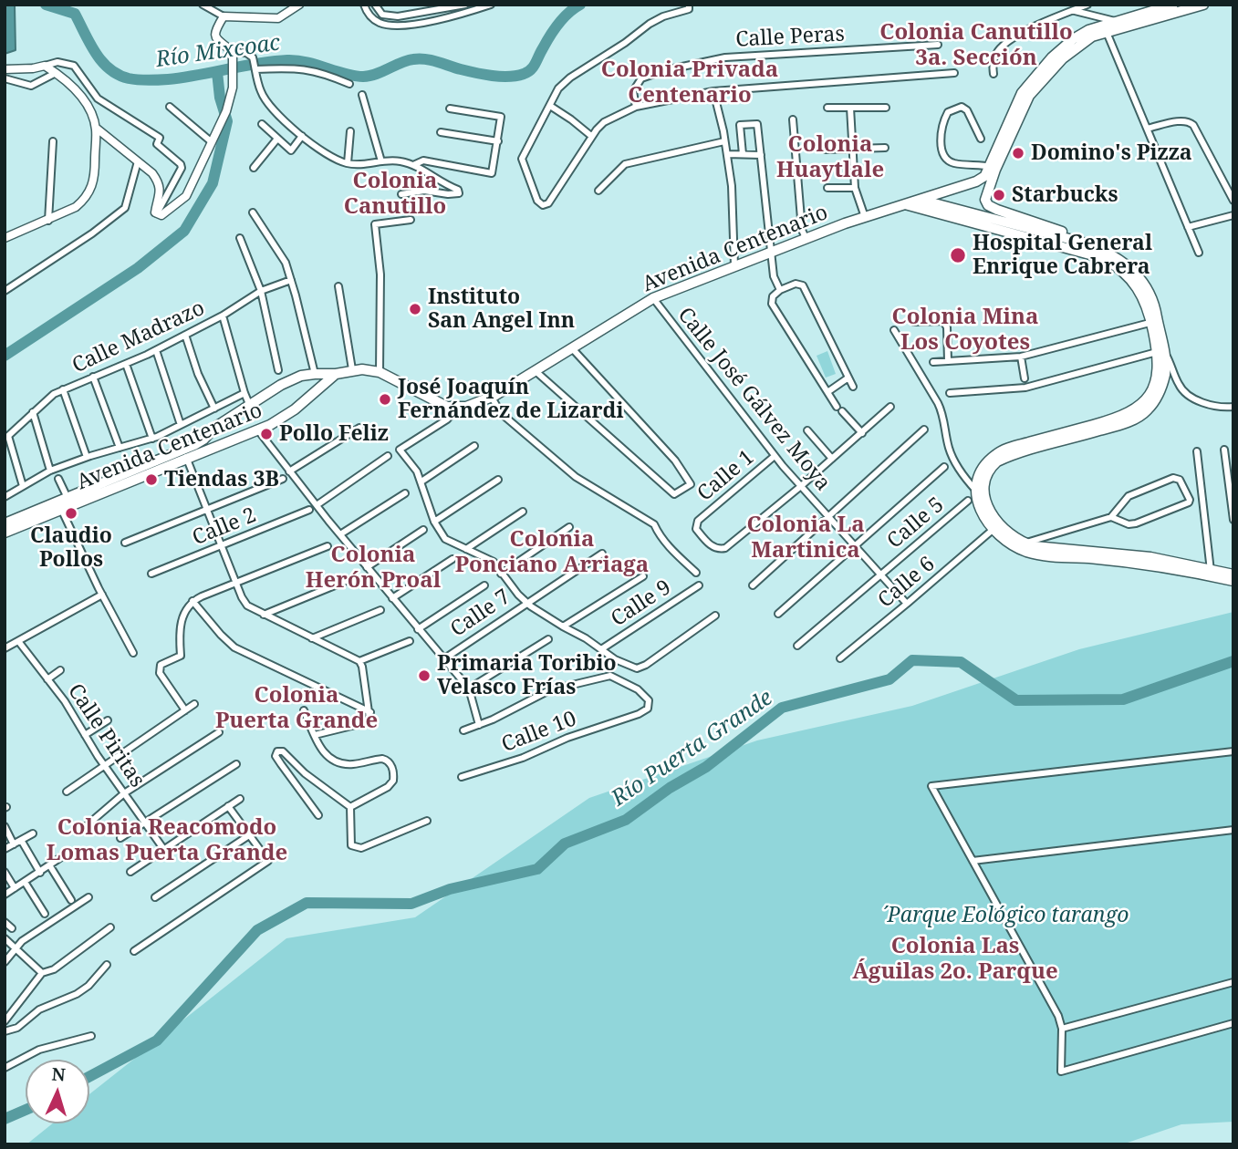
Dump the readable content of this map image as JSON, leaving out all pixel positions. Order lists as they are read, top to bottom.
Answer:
{
  "streets": {
    "main road": ["Avenida Centenario"],
    "street": [
      "Calle Peras",
      "Calle Madrazo",
      "Calle José Gálvez Moya",
      "Calle 1",
      "Calle 5",
      "Calle 2",
      "Calle 6",
      "Calle 9",
      "Calle 7",
      "Calle 10",
      "Calle Piritas"
    ]
  },
  "crossings": [
    ["Avenida Centenario", "Calle José Gálvez Moya"],
    ["Calle José Gálvez Moya", "Calle 1"],
    ["Calle José Gálvez Moya", "Calle 5"],
    ["Calle José Gálvez Moya", "Calle 6"]
  ],
  "districts": [
    "Colonia Canutillo 3a. Sección",
    "Colonia Privada Centenario",
    "Colonia Huaytlale",
    "Colonia Canutillo",
    "Colonia Mina Los Coyotes",
    "Colonia La Martinica",
    "Colonia Ponciano Arriaga",
    "Colonia Herón Proal",
    "Colonia Puerta Grande",
    "Colonia Reacomodo Lomas Puerta Grande",
    "Colonia Las Águilas 2o. Parque"
  ],
  "water": ["Río Mixcoac", "Río Puerta Grande"],
  "parks": ["´Parque Eológico tarango"],
  "places": [
    "Domino's Pizza",
    "Starbucks",
    "Hospital General Enrique Cabrera",
    "Instituto San Angel Inn",
    "José Joaquín Fernández de Lizardi",
    "Pollo Feliz",
    "Tiendas 3B",
    "Claudio Pollos",
    "Primaria Toribio Velasco Frías"
  ],
  "north": "top"
}
